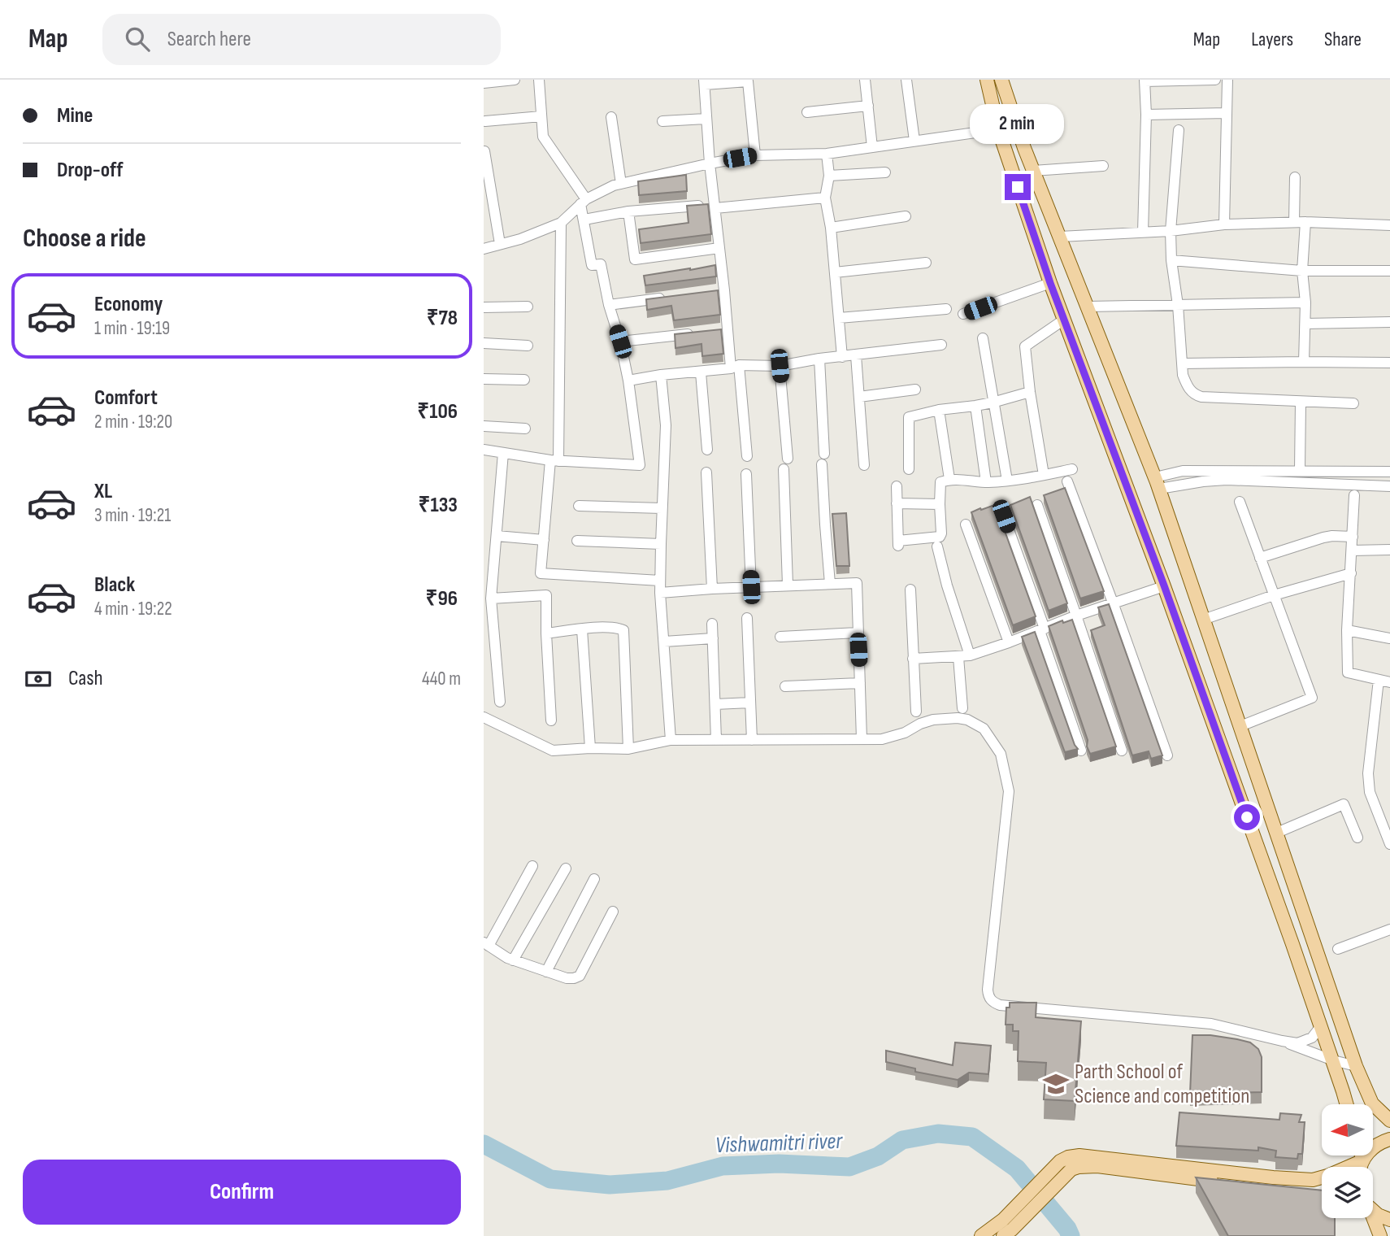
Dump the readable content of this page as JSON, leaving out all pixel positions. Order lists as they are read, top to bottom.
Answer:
{
  "water": ["Vishwamitri river"],
  "places": {
    "school or university": ["Parth School of Science and competition"]
  },
  "north": "left",
  "page": {
    "header": "Map",
    "search": "Search here",
    "nav": ["Map", "Layers", "Share"],
    "banner": ["Mine", "Drop-off"],
    "bubble": "2 min",
    "heading": "Choose a ride",
    "list": [
      {
        "name": "Economy",
        "note": "1 min · 19:19",
        "value": "₹78"
      },
      {
        "name": "Comfort",
        "note": "2 min · 19:20",
        "value": "₹106"
      },
      {
        "name": "XL",
        "note": "3 min · 19:21",
        "value": "₹133"
      },
      {
        "name": "Black",
        "note": "4 min · 19:22",
        "value": "₹96"
      }
    ],
    "pay": ["Cash", "440 m"],
    "buttons": "Confirm"
  }
}
